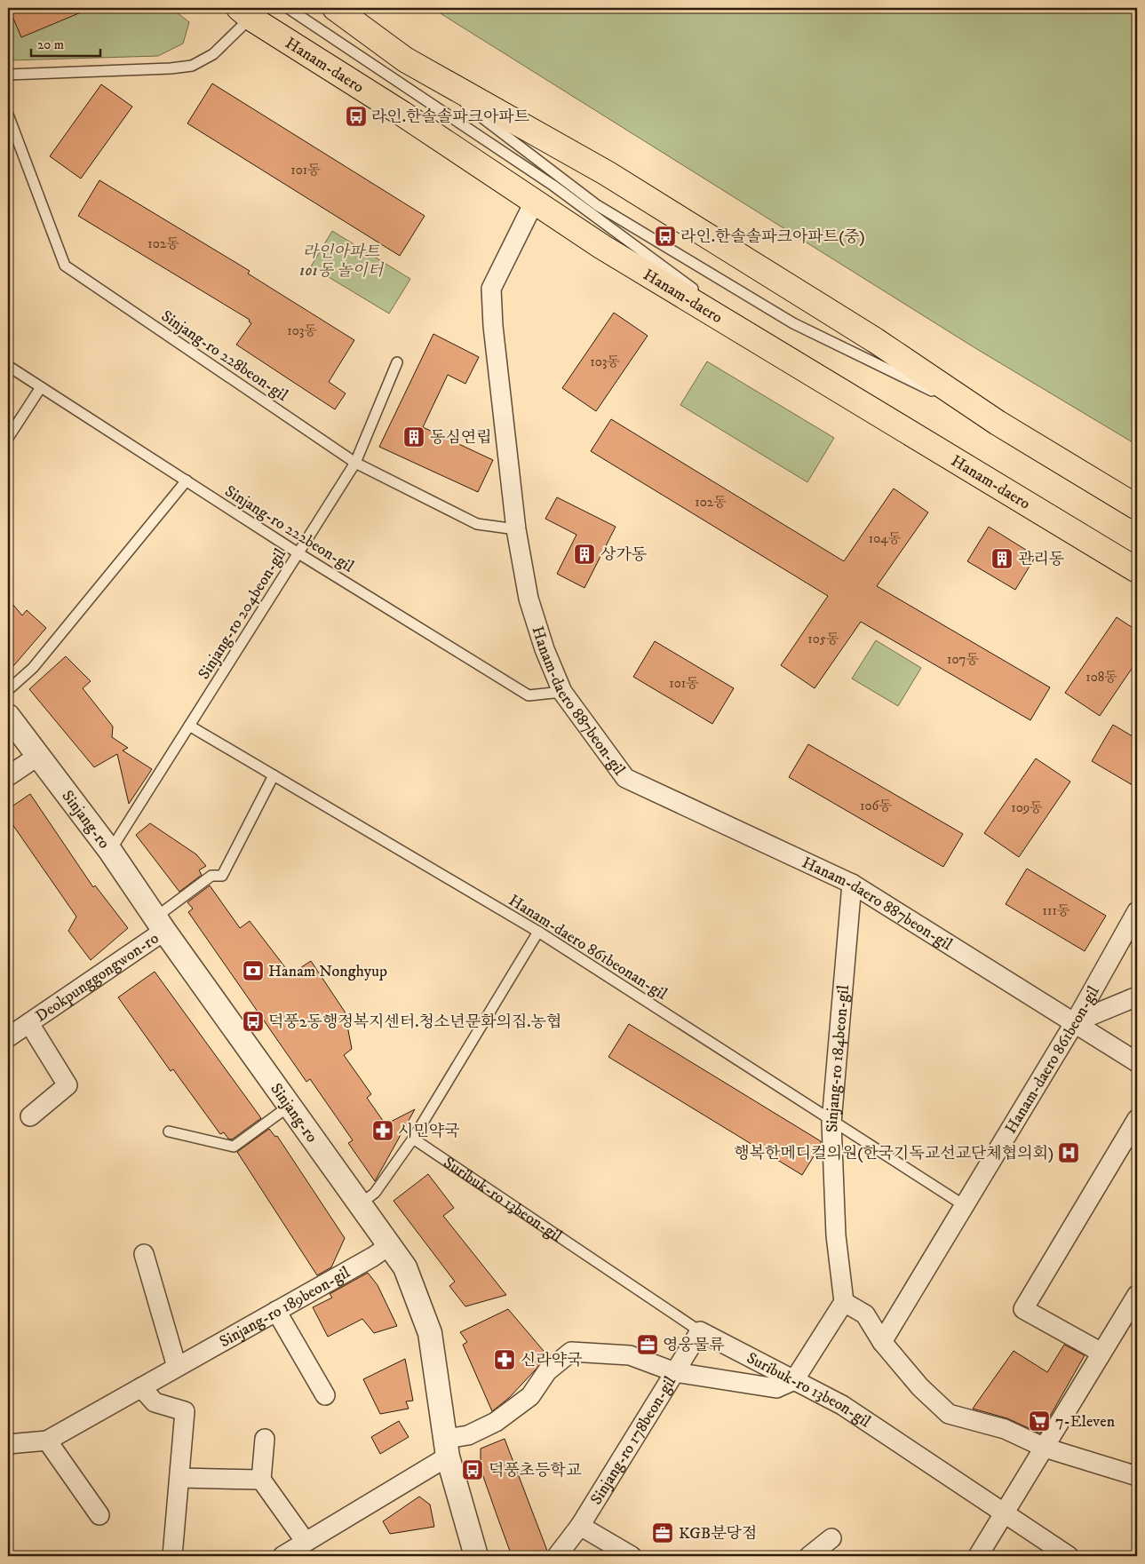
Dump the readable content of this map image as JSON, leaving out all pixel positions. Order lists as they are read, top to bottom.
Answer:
{
  "streets": {
    "main road": ["Hanam-daero"],
    "street": [
      "Hanam-daero 887beon-gil",
      "Sinjang-ro",
      "Deokpunggongwon-ro",
      "Hanam-daero 861beon-gil",
      "Sinjang-ro 184beon-gil",
      "Suribuk-ro 13beon-gil",
      "Sinjang-ro 189beon-gil",
      "Sinjang-ro 178beon-gil"
    ],
    "lane": [
      "Sinjang-ro 228beon-gil",
      "Sinjang-ro 222beon-gil",
      "Sinjang-ro 204beon-gil",
      "Hanam-daero 861beonan-gil"
    ]
  },
  "crossings": [
    ["Hanam-daero", "Hanam-daero 887beon-gil"],
    ["Sinjang-ro 228beon-gil", "Sinjang-ro 204beon-gil"],
    ["Sinjang-ro 228beon-gil", "Hanam-daero 887beon-gil"],
    ["Sinjang-ro 222beon-gil", "Sinjang-ro 204beon-gil"],
    ["Sinjang-ro 222beon-gil", "Hanam-daero 887beon-gil"],
    ["Sinjang-ro 204beon-gil", "Sinjang-ro"],
    ["Sinjang-ro 204beon-gil", "Hanam-daero 861beonan-gil"],
    ["Hanam-daero 887beon-gil", "Hanam-daero 861beon-gil"],
    ["Hanam-daero 887beon-gil", "Sinjang-ro 184beon-gil"],
    ["Sinjang-ro", "Deokpunggongwon-ro"],
    ["Sinjang-ro", "Sinjang-ro 189beon-gil"],
    ["Hanam-daero 861beonan-gil", "Hanam-daero 861beon-gil"],
    ["Hanam-daero 861beonan-gil", "Sinjang-ro 184beon-gil"],
    ["Suribuk-ro 13beon-gil", "Sinjang-ro 178beon-gil"]
  ],
  "parks": ["라인아파트 101동 놀이터"],
  "places": {
    "bus stop": [
      "라인.한솔솔파크아파트",
      "라인.한솔솔파크아파트(중)",
      "덕풍2동행정복지센터.청소년문화의집.농협",
      "덕풍초등학교"
    ],
    "building": ["동심연립", "상가동", "관리동"],
    "bank": ["Hanam Nonghyup"],
    "pharmacy": ["시민약국", "신라약국"],
    "hospital": ["행복한메디컬의원(한국기독교선교단체협의회)"],
    "office": ["영웅물류", "KGB분당점"],
    "supermarket": ["7-Eleven"]
  },
  "house_numbers": [
    "101동",
    "102동",
    "103동",
    "103동",
    "102동",
    "104동",
    "105동",
    "107동",
    "108동",
    "101동",
    "106동",
    "109동",
    "111동"
  ],
  "scale_bar": "20 m"
}
